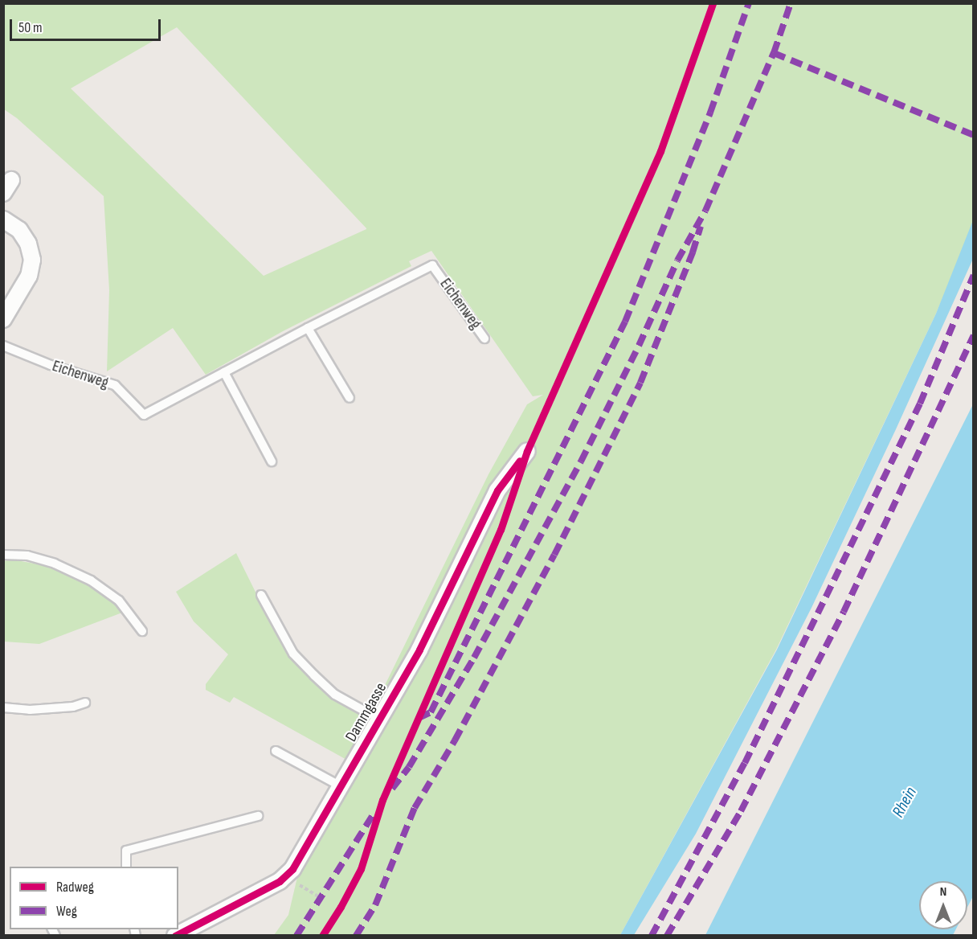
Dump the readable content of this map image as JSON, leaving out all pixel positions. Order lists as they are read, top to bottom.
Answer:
{
  "streets": {
    "street": ["Dammgasse"],
    "lane": ["Eichenweg"]
  },
  "water": ["Rhein"],
  "legend": ["Radweg", "Weg"],
  "scale_bar": "50 m",
  "north": "top"
}
